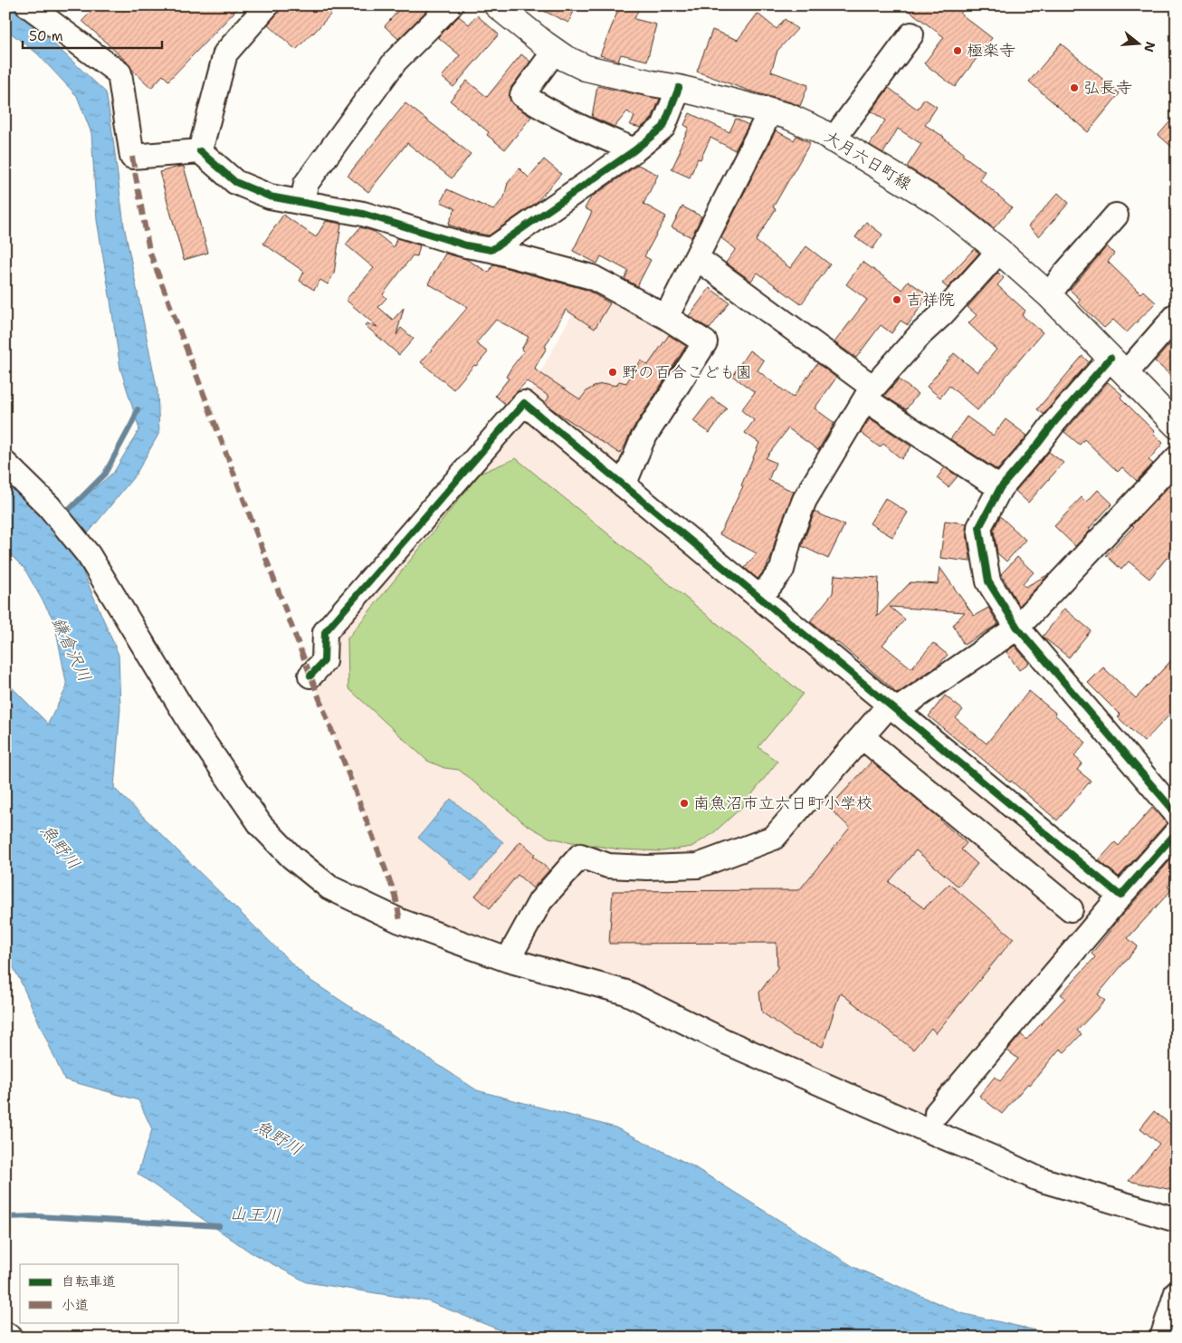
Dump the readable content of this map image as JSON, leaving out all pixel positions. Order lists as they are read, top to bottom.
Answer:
{
  "streets": {
    "main road": ["大月六日町線"]
  },
  "water": ["鎌倉沢川", "魚野川", "山王川"],
  "places": [
    "極楽寺",
    "弘長寺",
    "吉祥院",
    "野の百合こども園",
    "南魚沼市立六日町小学校"
  ],
  "legend": ["自転車道", "小道"],
  "scale_bar": "50 m",
  "north": "right"
}
